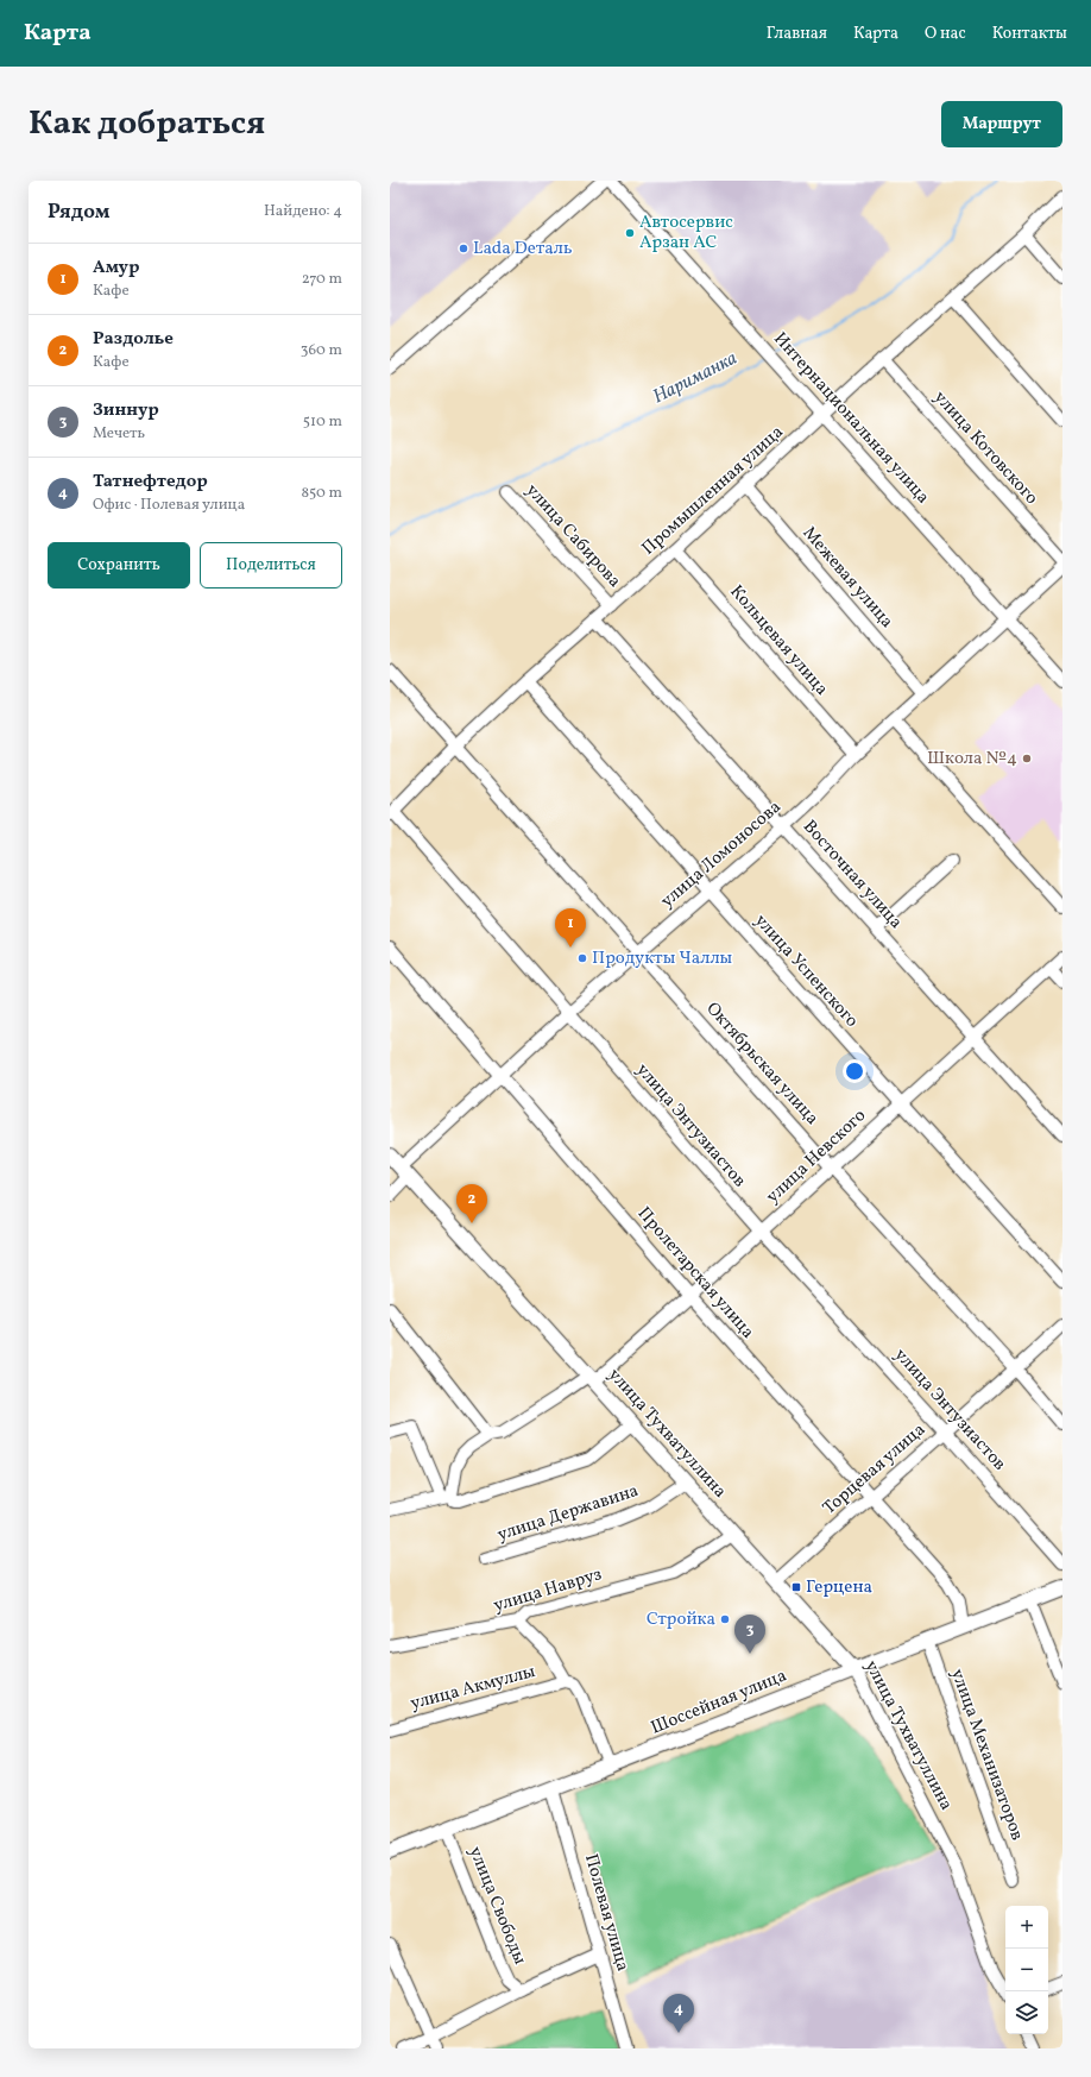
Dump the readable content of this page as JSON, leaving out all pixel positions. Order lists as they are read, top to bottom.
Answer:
{
  "streets": {
    "main road": ["улица Тухватуллина", "Шоссейная улица"],
    "street": [
      "Интернациональная улица",
      "улица Котовского",
      "Промышленная улица",
      "улица Сабирова",
      "Межевая улица",
      "Кольцевая улица",
      "улица Ломоносова",
      "Восточная улица",
      "улица Успенского",
      "Октябрьская улица",
      "улица Энтузиастов",
      "улица Невского",
      "Пролетарская улица",
      "Торцевая улица",
      "улица Державина",
      "улица Навруз",
      "улица Акмуллы",
      "улица Механизаторов",
      "улица Свободы",
      "Полевая улица"
    ]
  },
  "crossings": [
    ["Интернациональная улица", "Промышленная улица"],
    ["Интернациональная улица", "улица Ломоносова"],
    ["улица Котовского", "Промышленная улица"],
    ["Промышленная улица", "улица Сабирова"],
    ["Промышленная улица", "Межевая улица"],
    ["Промышленная улица", "Кольцевая улица"],
    ["Промышленная улица", "Восточная улица"],
    ["Промышленная улица", "улица Успенского"],
    ["Промышленная улица", "Октябрьская улица"],
    ["Промышленная улица", "улица Энтузиастов"],
    ["Межевая улица", "улица Ломоносова"],
    ["Кольцевая улица", "улица Ломоносова"],
    ["улица Ломоносова", "Восточная улица"],
    ["улица Ломоносова", "улица Успенского"],
    ["улица Ломоносова", "Октябрьская улица"],
    ["улица Ломоносова", "улица Энтузиастов"],
    ["улица Ломоносова", "Пролетарская улица"],
    ["улица Ломоносова", "улица Тухватуллина"],
    ["Восточная улица", "улица Невского"],
    ["улица Успенского", "улица Невского"],
    ["Октябрьская улица", "улица Невского"],
    ["Октябрьская улица", "Торцевая улица"],
    ["улица Энтузиастов", "улица Невского"],
    ["улица Энтузиастов", "Торцевая улица"],
    ["улица Невского", "Пролетарская улица"],
    ["улица Невского", "улица Тухватуллина"],
    ["Пролетарская улица", "Торцевая улица"],
    ["Пролетарская улица", "Шоссейная улица"],
    ["улица Тухватуллина", "Торцевая улица"],
    ["улица Тухватуллина", "улица Державина"],
    ["улица Тухватуллина", "улица Навруз"],
    ["улица Тухватуллина", "Шоссейная улица"],
    ["Шоссейная улица", "улица Механизаторов"],
    ["Шоссейная улица", "улица Свободы"],
    ["Шоссейная улица", "Полевая улица"]
  ],
  "water": ["Нариманка"],
  "places": {
    "other": [
      "Автосервис Арзан АС",
      "Lada Dеталь",
      "Школа №4",
      "Продукты Чаллы",
      "Стройка"
    ],
    "transit": ["Герцена"]
  },
  "page": {
    "header": "Карта",
    "nav": [
      "Главная",
      "Карта",
      "О нас",
      "Контакты"
    ],
    "title": "Как добраться",
    "buttons": [
      "Маршрут",
      ["Сохранить", "Поделиться"]
    ],
    "heading": ["Рядом", "Найдено: 4"],
    "list": [
      {
        "mark": "1",
        "name": "Амур",
        "note": "Кафе",
        "value": "270 m"
      },
      {
        "mark": "2",
        "name": "Раздолье",
        "note": "Кафе",
        "value": "360 m"
      },
      {
        "mark": "3",
        "name": "Зиннур",
        "note": "Мечеть",
        "value": "510 m"
      },
      {
        "mark": "4",
        "name": "Татнефтедор",
        "note": "Офис · Полевая улица",
        "value": "850 m"
      }
    ],
    "pins": [
      "1",
      "2",
      "3",
      "4"
    ],
    "map_buttons": ["+", "−"]
  }
}
